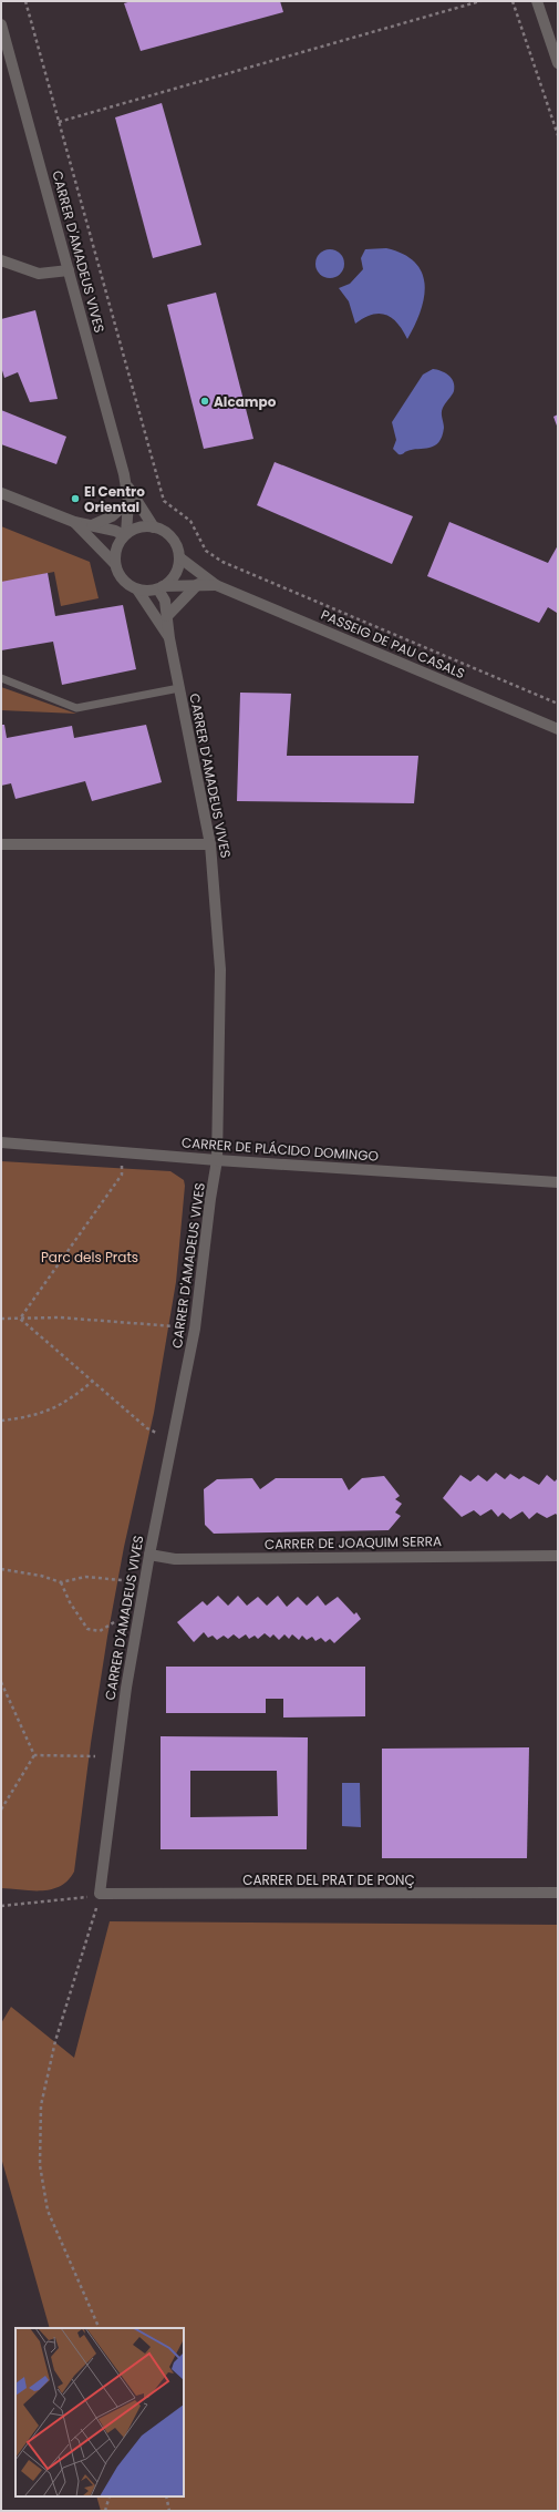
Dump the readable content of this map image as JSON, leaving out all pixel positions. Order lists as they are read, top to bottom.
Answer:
{
  "streets": {
    "street": [
      "CARRER D'AMADEUS VIVES",
      "PASSEIG DE PAU CASALS",
      "CARRER DE PLÁCIDO DOMINGO",
      "CARRER DE JOAQUIM SERRA",
      "CARRER DEL PRAT DE PONÇ"
    ]
  },
  "crossings": [
    ["CARRER D'AMADEUS VIVES", "PASSEIG DE PAU CASALS"],
    ["CARRER D'AMADEUS VIVES", "CARRER DE PLÁCIDO DOMINGO"],
    ["CARRER D'AMADEUS VIVES", "CARRER DE JOAQUIM SERRA"],
    ["CARRER D'AMADEUS VIVES", "CARRER DEL PRAT DE PONÇ"]
  ],
  "parks": ["Parc dels Prats"],
  "places": ["Alcampo", "El Centro Oriental"]
}
